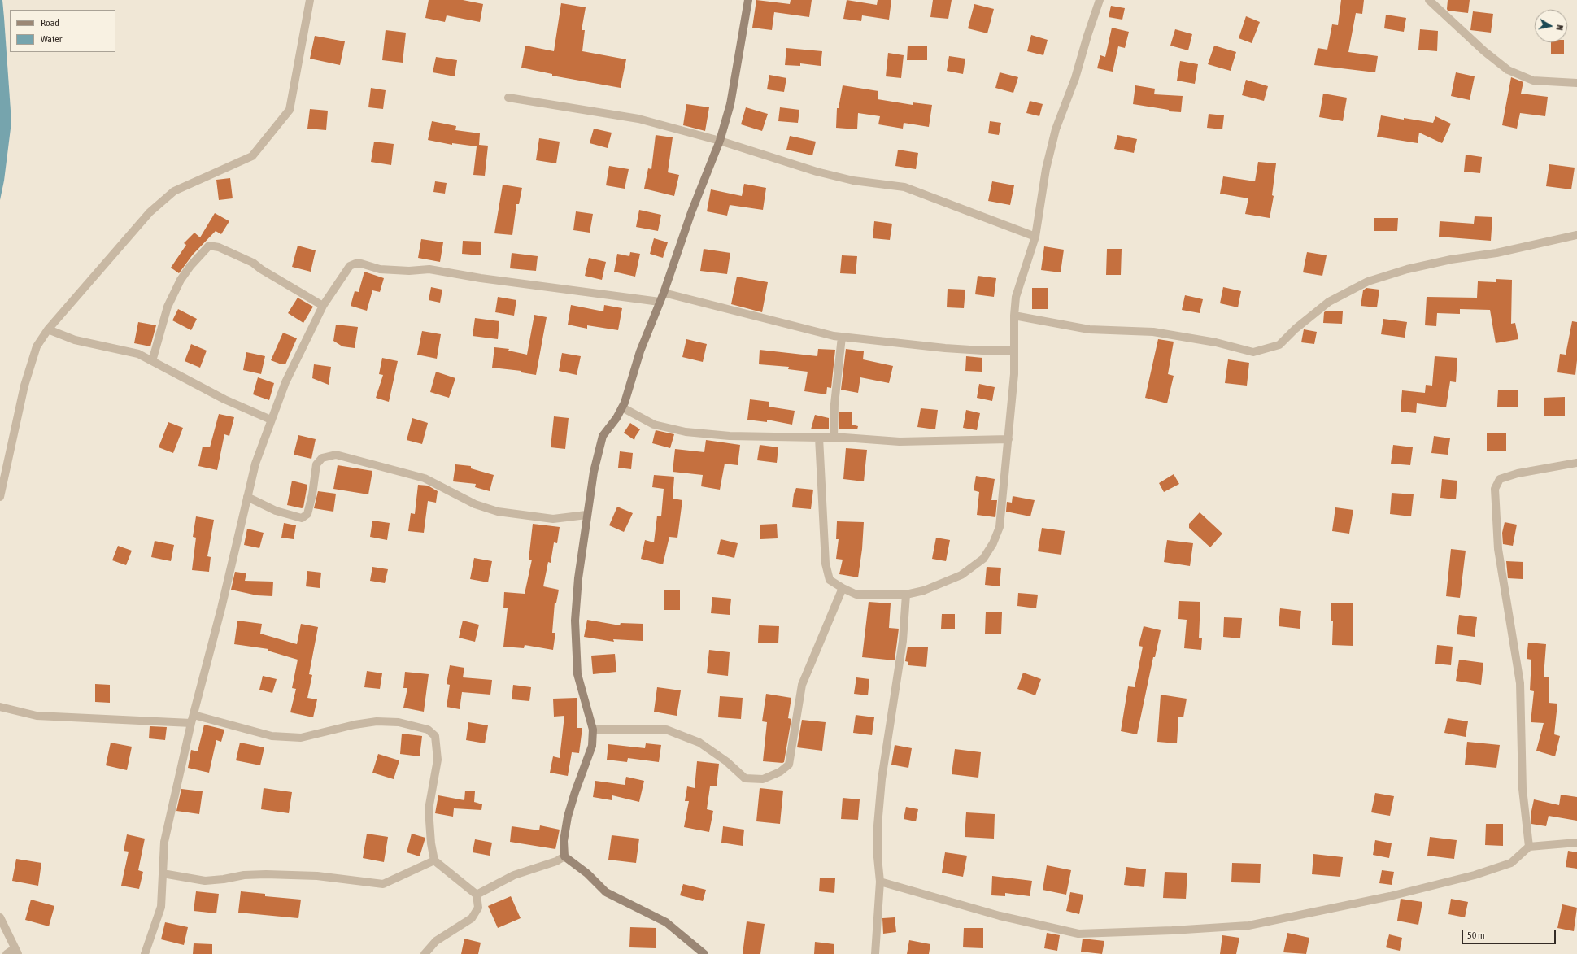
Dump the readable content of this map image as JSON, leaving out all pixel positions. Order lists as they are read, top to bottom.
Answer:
{
  "legend": ["Road", "Water"],
  "scale_bar": "50 m",
  "north": "right"
}
